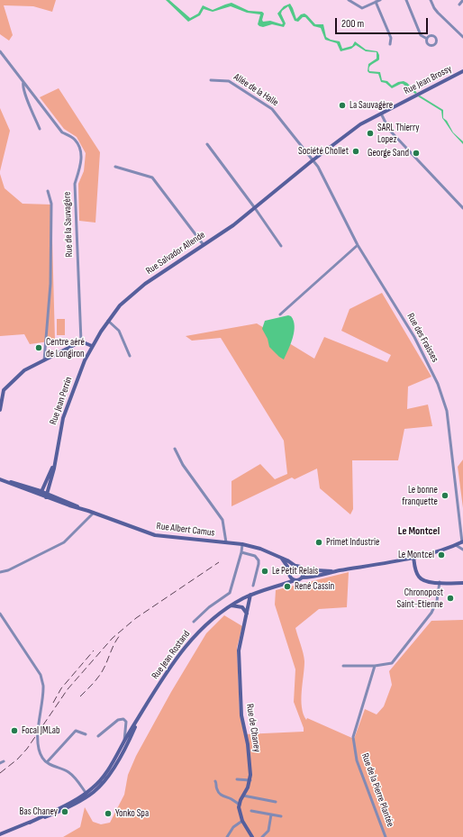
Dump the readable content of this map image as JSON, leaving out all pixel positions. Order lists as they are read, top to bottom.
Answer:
{
  "streets": {
    "street": [
      "Rue Jean Brossy",
      "Allée de la Halle",
      "Rue de la Sauvagère",
      "Rue Salvador Allende",
      "Rue des Fraisses",
      "Rue Jean Perrin",
      "Rue Albert Camus",
      "Rue Jean Rostand",
      "Rue de Chaney",
      "Rue de la Pierre Plantée"
    ]
  },
  "crossings": [
    ["Rue Jean Brossy", "Rue Salvador Allende"],
    ["Allée de la Halle", "Rue Salvador Allende"],
    ["Allée de la Halle", "Rue des Fraisses"],
    ["Rue Salvador Allende", "Rue des Fraisses"],
    ["Rue Salvador Allende", "Rue Jean Perrin"],
    ["Rue Jean Perrin", "Rue Albert Camus"],
    ["Rue Albert Camus", "Rue Jean Rostand"],
    ["Rue Jean Rostand", "Rue de Chaney"]
  ],
  "districts": ["Le Montcel"],
  "places": [
    "La Sauvagère",
    "SARL Thierry Lopez",
    "Société Chollet",
    "George Sand",
    "Centre aéré de Longiron",
    "Le bonne franquette",
    "Primet Industrie",
    "Le Montcel",
    "Le Petit Relais",
    "René Cassin",
    "Chronopost Saint-Etienne",
    "Focal JMLab",
    "Bas Chaney",
    "Yonko Spa"
  ],
  "scale_bar": "200 m"
}
